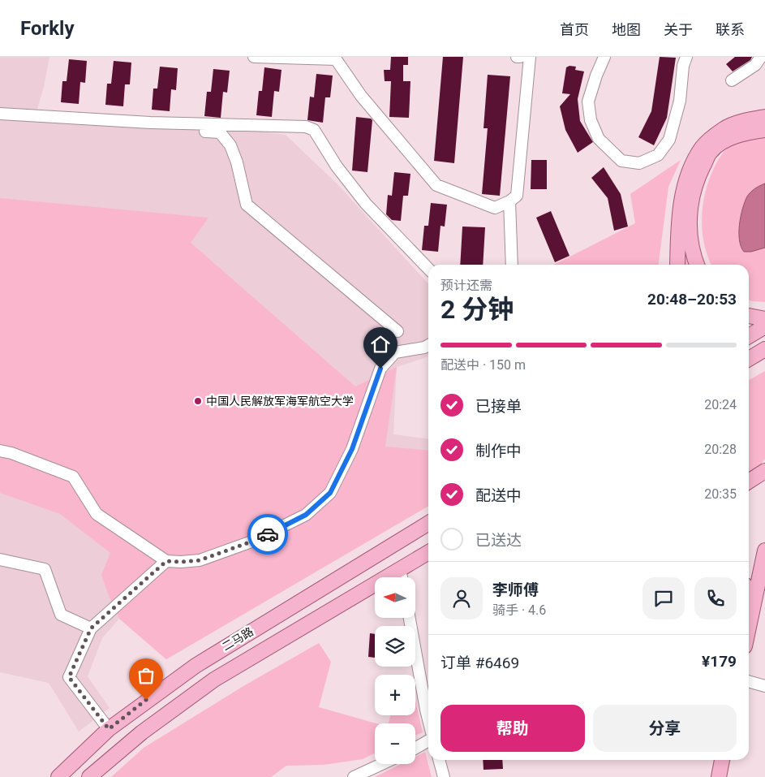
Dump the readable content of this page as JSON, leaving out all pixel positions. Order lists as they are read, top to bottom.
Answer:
{
  "streets": {
    "main road": ["二马路"]
  },
  "places": ["中国人民解放军海军航空大学"],
  "north": "left",
  "page": {
    "header": "Forkly",
    "nav": [
      "首页",
      "地图",
      "关于",
      "联系"
    ],
    "heading": ["2 分钟", "预计还需", "20:48–20:53"],
    "panel": [
      "李师傅",
      "骑手 · 4.6",
      "订单 #6469",
      "¥179"
    ],
    "bar": "配送中 · 150 m",
    "list": [
      ["已接单", "20:24"],
      ["制作中", "20:28"],
      ["配送中", "20:35"],
      "已送达"
    ],
    "map_buttons": ["+", "−"],
    "buttons": ["帮助", "分享"]
  }
}
